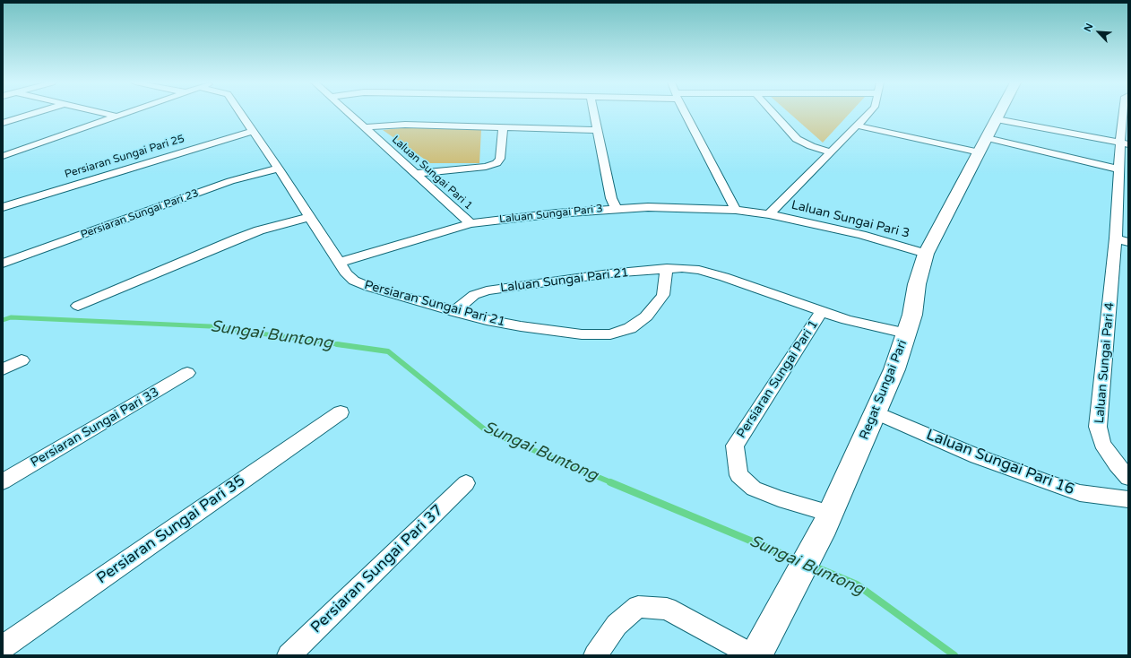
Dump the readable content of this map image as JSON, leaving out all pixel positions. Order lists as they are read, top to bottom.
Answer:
{
  "streets": {
    "main road": ["Regat Sungai Pari"],
    "street": [
      "Persiaran Sungai Pari 25",
      "Laluan Sungai Pari 1",
      "Persiaran Sungai Pari 23",
      "Laluan Sungai Pari 3",
      "Laluan Sungai Pari 21",
      "Persiaran Sungai Pari 21",
      "Laluan Sungai Pari 4",
      "Persiaran Sungai Pari 1",
      "Persiaran Sungai Pari 33",
      "Laluan Sungai Pari 16",
      "Persiaran Sungai Pari 35",
      "Persiaran Sungai Pari 37"
    ]
  },
  "crossings": [
    ["Persiaran Sungai Pari 25", "Persiaran Sungai Pari 21"],
    ["Laluan Sungai Pari 1", "Laluan Sungai Pari 3"],
    ["Persiaran Sungai Pari 23", "Persiaran Sungai Pari 21"],
    ["Laluan Sungai Pari 3", "Persiaran Sungai Pari 21"],
    ["Laluan Sungai Pari 3", "Regat Sungai Pari"],
    ["Laluan Sungai Pari 21", "Persiaran Sungai Pari 21"],
    ["Laluan Sungai Pari 21", "Persiaran Sungai Pari 1"],
    ["Persiaran Sungai Pari 1", "Regat Sungai Pari"],
    ["Regat Sungai Pari", "Laluan Sungai Pari 16"]
  ],
  "water": ["Sungai Buntong"],
  "north": "top left"
}
